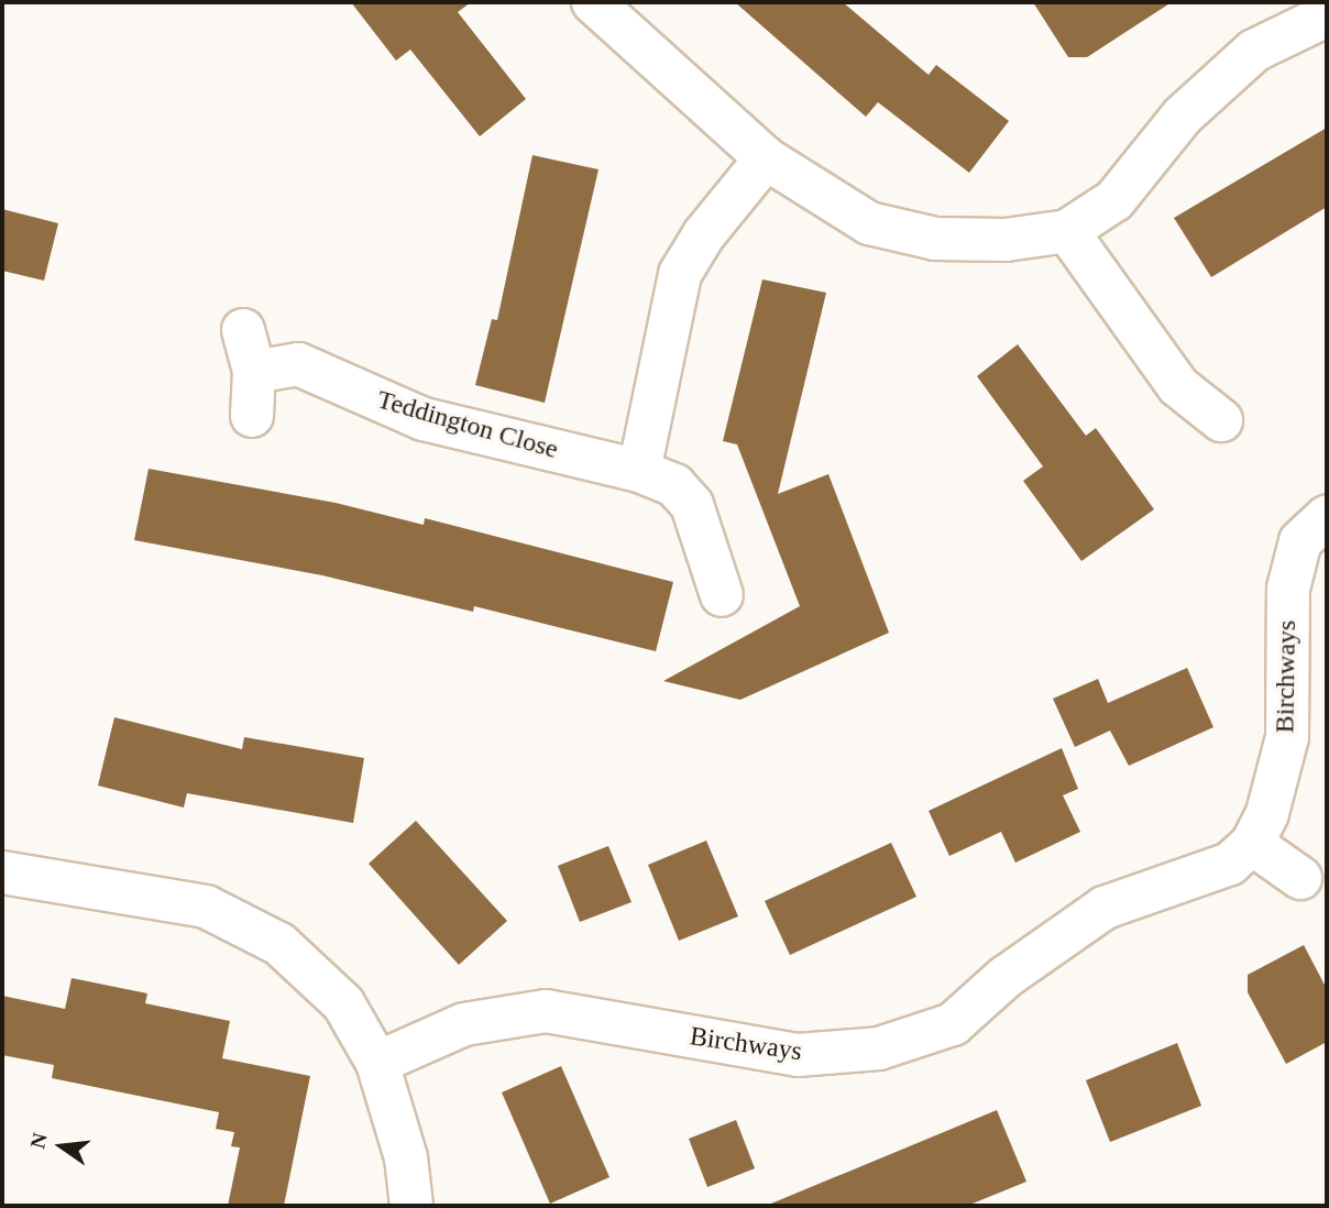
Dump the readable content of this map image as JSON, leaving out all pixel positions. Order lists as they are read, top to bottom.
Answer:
{
  "streets": {
    "street": ["Teddington Close", "Birchways"]
  },
  "north": "left"
}
